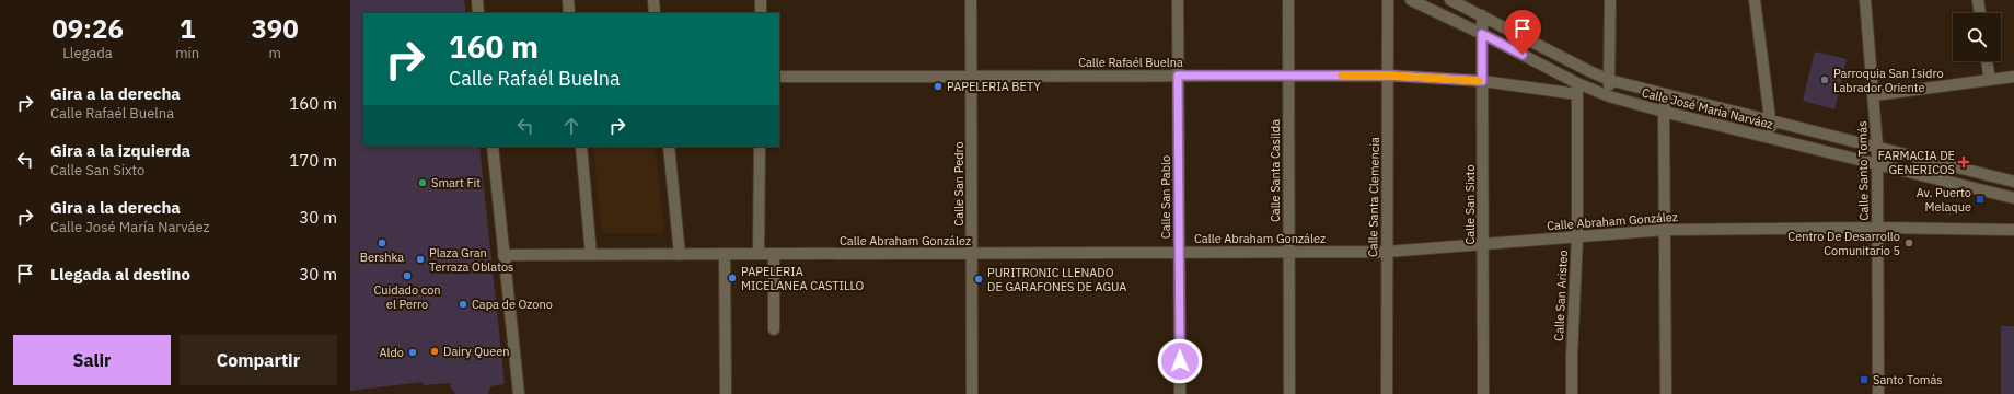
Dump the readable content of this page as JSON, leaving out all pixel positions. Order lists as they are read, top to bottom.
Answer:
{
  "streets": {
    "street": [
      "Calle Rafaél Buelna",
      "Calle José María Narváez",
      "Calle Santa Casilda",
      "Calle Santo Tomás",
      "Calle San Pedro",
      "Calle San Pablo",
      "Calle Santa Clemencia",
      "Calle San Sixto",
      "Calle Abraham González",
      "Calle San Aristeo"
    ]
  },
  "crossings": [
    ["Calle Rafaél Buelna", "Calle Santa Casilda"],
    ["Calle Rafaél Buelna", "Calle San Pedro"],
    ["Calle Rafaél Buelna", "Calle San Pablo"],
    ["Calle Rafaél Buelna", "Calle Santa Clemencia"],
    ["Calle Rafaél Buelna", "Calle San Sixto"],
    ["Calle Rafaél Buelna", "Calle San Aristeo"],
    ["Calle José María Narváez", "Calle Santo Tomás"],
    ["Calle José María Narváez", "Calle San Sixto"],
    ["Calle José María Narváez", "Calle San Aristeo"],
    ["Calle Santa Casilda", "Calle Abraham González"],
    ["Calle Santo Tomás", "Calle Abraham González"],
    ["Calle San Pedro", "Calle Abraham González"],
    ["Calle San Pablo", "Calle Abraham González"],
    ["Calle Santa Clemencia", "Calle Abraham González"],
    ["Calle San Sixto", "Calle Abraham González"],
    ["Calle Abraham González", "Calle San Aristeo"]
  ],
  "places": {
    "other": [
      "Parroquia San Isidro Labrador Oriente",
      "PAPELERIA BETY",
      "Smart Fit",
      "Bershka",
      "Centro De Desarrollo Comunitario 5",
      "Plaza Gran Terraza Oblatos",
      "Cuidado con el Perro",
      "PAPELERIA MICELANEA CASTILLO",
      "PURITRONIC LLENADO DE GARAFONES DE AGUA",
      "Capa de Ozono",
      "Dairy Queen",
      "Aldo"
    ],
    "health": ["FARMACIA DE GENERICOS"],
    "transit": ["Av. Puerto Melaque", "Santo Tomás"]
  },
  "page": {
    "eta": [
      "09:26",
      "Llegada",
      "1",
      "min",
      "390",
      "m"
    ],
    "turn": ["160 m", "Calle Rafaél Buelna"],
    "list": [
      {
        "name": "Gira a la derecha",
        "note": "Calle Rafaél Buelna",
        "value": "160 m"
      },
      {
        "name": "Gira a la izquierda",
        "note": "Calle San Sixto",
        "value": "170 m"
      },
      {
        "name": "Gira a la derecha",
        "note": "Calle José María Narváez",
        "value": "30 m"
      },
      {
        "name": "Llegada al destino",
        "value": "30 m"
      }
    ],
    "buttons": ["Salir", "Compartir"]
  }
}
